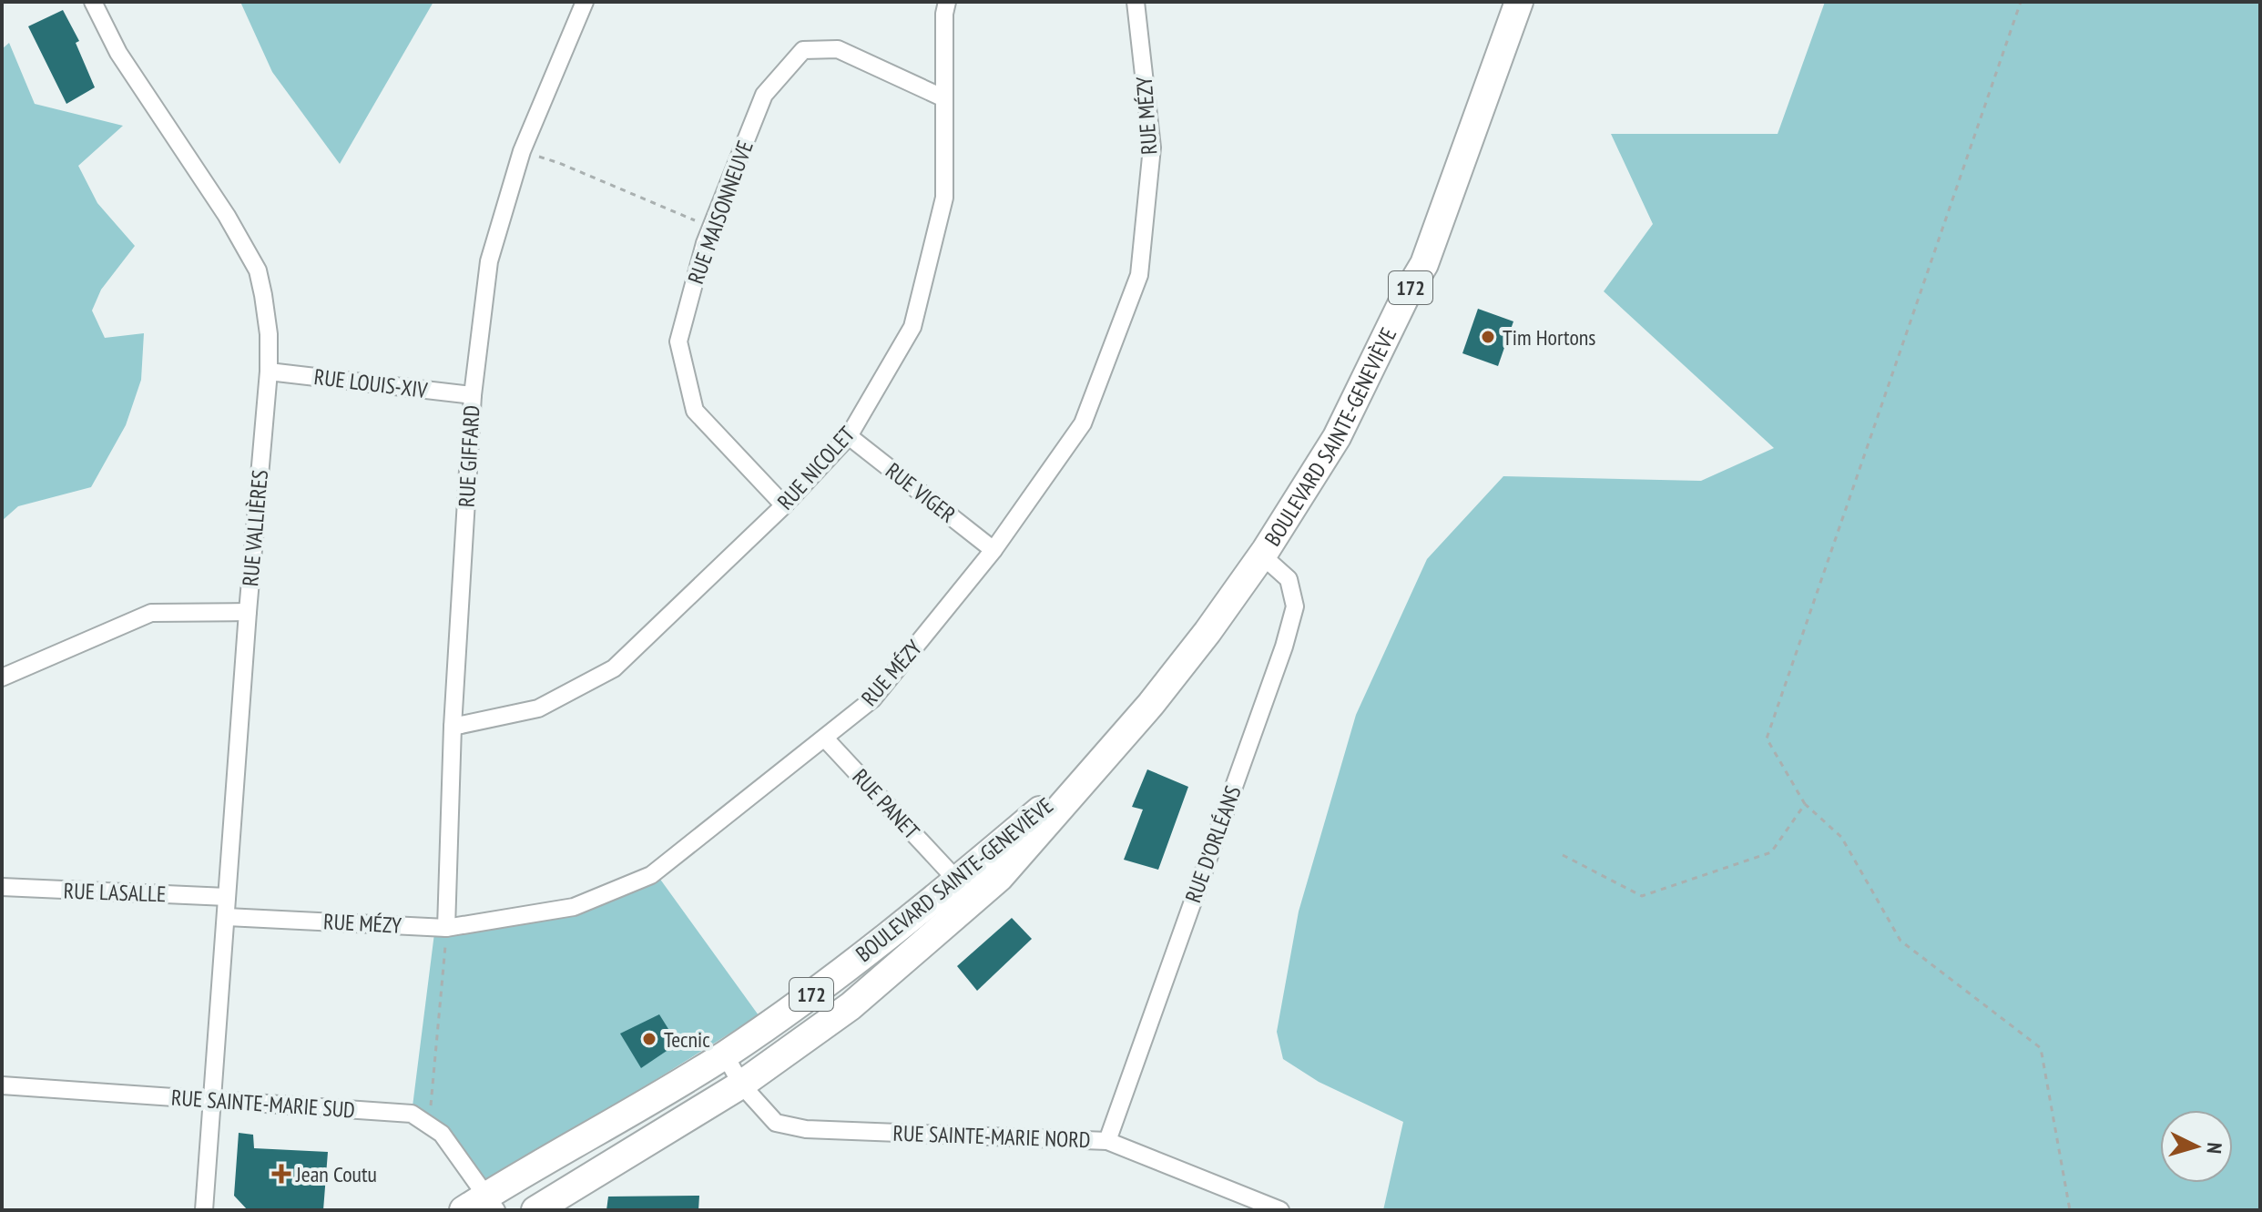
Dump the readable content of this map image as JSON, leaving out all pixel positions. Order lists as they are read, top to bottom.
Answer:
{
  "streets": {
    "main road": ["172", "BOULEVARD SAINTE-GENEVIÈVE"],
    "street": [
      "RUE MÉZY",
      "RUE MAISONNEUVE",
      "RUE LOUIS-XIV",
      "RUE GIFFARD",
      "RUE NICOLET",
      "RUE VIGER",
      "RUE VALLIÈRES",
      "RUE PANET",
      "RUE D'ORLÉANS",
      "RUE LASALLE",
      "RUE SAINTE-MARIE SUD",
      "RUE SAINTE-MARIE NORD"
    ]
  },
  "crossings": [
    ["RUE MÉZY", "RUE GIFFARD"],
    ["RUE MÉZY", "RUE VIGER"],
    ["RUE MÉZY", "RUE VALLIÈRES"],
    ["RUE MÉZY", "RUE PANET"],
    ["RUE MAISONNEUVE", "RUE NICOLET"],
    ["RUE LOUIS-XIV", "RUE GIFFARD"],
    ["RUE LOUIS-XIV", "RUE VALLIÈRES"],
    ["BOULEVARD SAINTE-GENEVIÈVE", "RUE D'ORLÉANS"],
    ["BOULEVARD SAINTE-GENEVIÈVE", "RUE SAINTE-MARIE SUD"],
    ["BOULEVARD SAINTE-GENEVIÈVE", "RUE SAINTE-MARIE NORD"],
    ["RUE GIFFARD", "RUE NICOLET"],
    ["RUE NICOLET", "RUE VIGER"],
    ["RUE VALLIÈRES", "RUE LASALLE"],
    ["RUE VALLIÈRES", "RUE SAINTE-MARIE SUD"],
    ["RUE D'ORLÉANS", "RUE SAINTE-MARIE NORD"]
  ],
  "places": {
    "other": ["Tim Hortons", "Tecnic"],
    "health": ["Jean Coutu"]
  },
  "north": "right"
}
